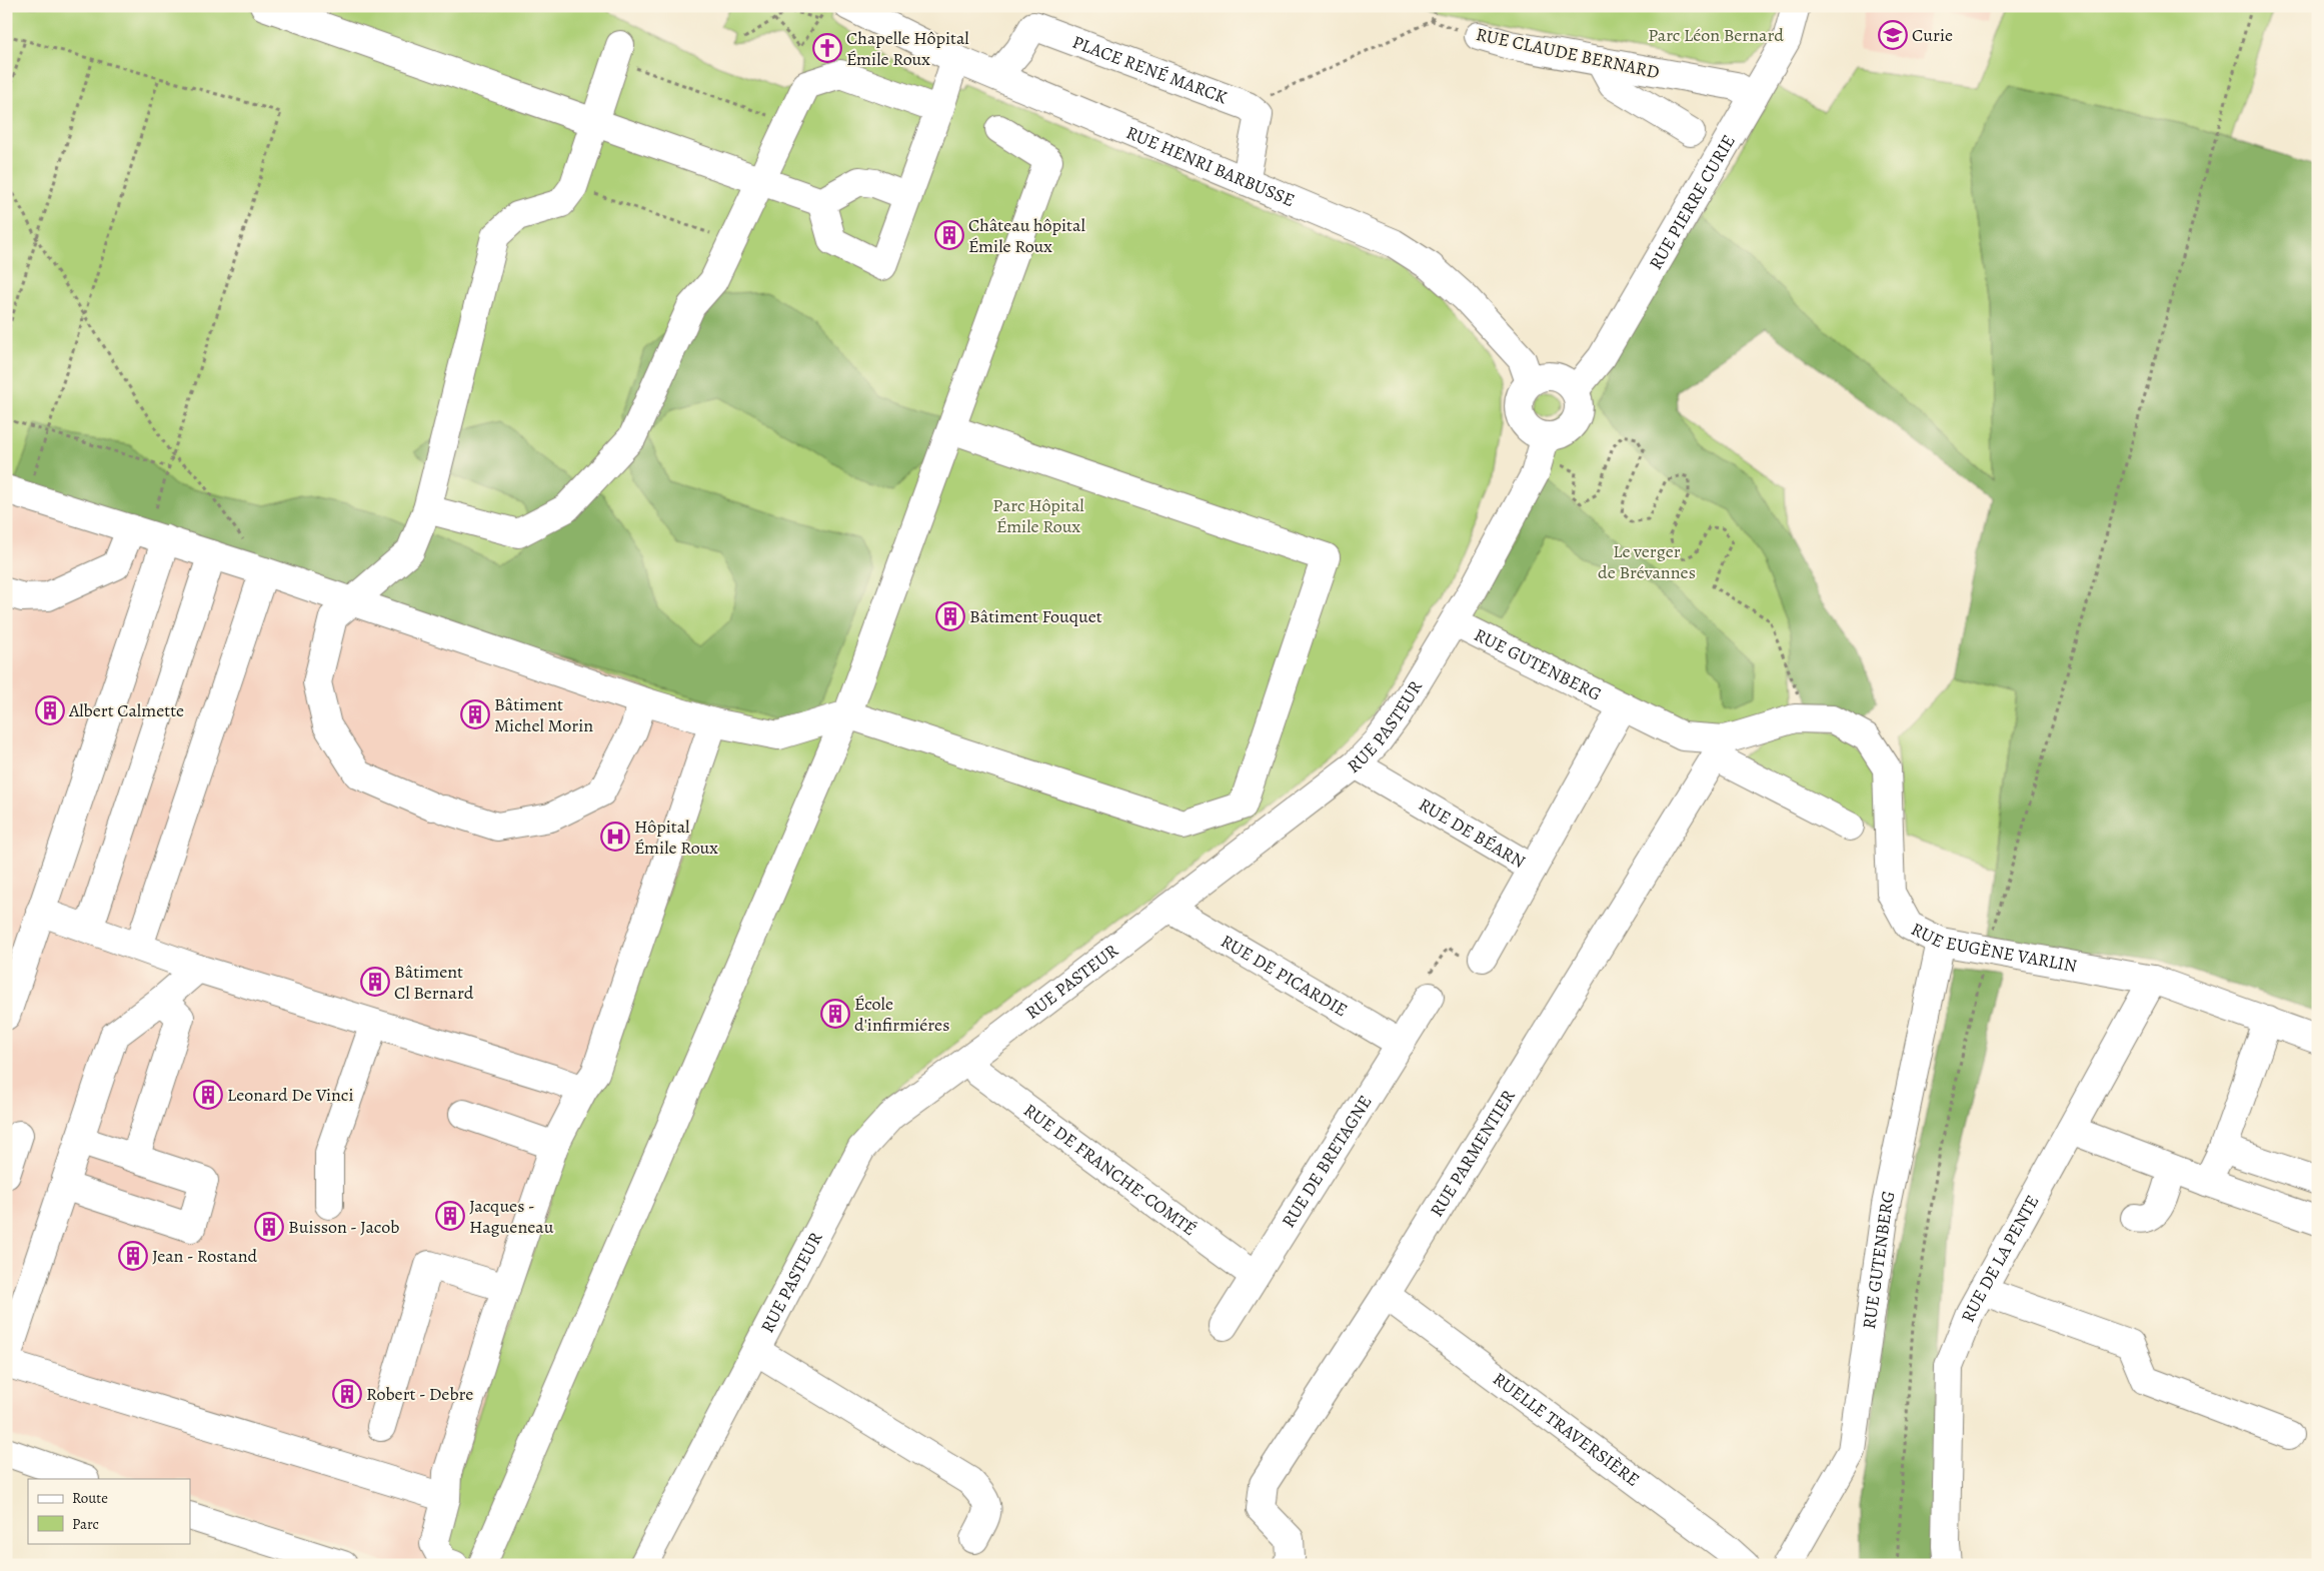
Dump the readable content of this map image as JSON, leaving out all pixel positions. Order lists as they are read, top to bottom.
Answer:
{
  "streets": {
    "street": [
      "RUE CLAUDE BERNARD",
      "PLACE RENÉ MARCK",
      "RUE HENRI BARBUSSE",
      "RUE PIERRE CURIE",
      "RUE GUTENBERG",
      "RUE PASTEUR",
      "RUE DE BÉARN",
      "RUE EUGÈNE VARLIN",
      "RUE DE PICARDIE",
      "RUE PARMENTIER",
      "RUE DE BRETAGNE",
      "RUE DE FRANCHE-COMTÉ",
      "RUE DE LA PENTE",
      "RUELLE TRAVERSIÈRE"
    ]
  },
  "crossings": [
    ["RUE CLAUDE BERNARD", "RUE PIERRE CURIE"],
    ["PLACE RENÉ MARCK", "RUE HENRI BARBUSSE"],
    ["RUE HENRI BARBUSSE", "RUE PIERRE CURIE"],
    ["RUE HENRI BARBUSSE", "RUE PASTEUR"],
    ["RUE PIERRE CURIE", "RUE PASTEUR"],
    ["RUE GUTENBERG", "RUE PASTEUR"],
    ["RUE GUTENBERG", "RUE DE BÉARN"],
    ["RUE GUTENBERG", "RUE EUGÈNE VARLIN"],
    ["RUE PASTEUR", "RUE DE BÉARN"],
    ["RUE PASTEUR", "RUE DE PICARDIE"],
    ["RUE PASTEUR", "RUE DE FRANCHE-COMTÉ"],
    ["RUE DE BÉARN", "RUE EUGÈNE VARLIN"],
    ["RUE EUGÈNE VARLIN", "RUE PARMENTIER"],
    ["RUE EUGÈNE VARLIN", "RUE DE LA PENTE"],
    ["RUE DE PICARDIE", "RUE DE BRETAGNE"],
    ["RUE PARMENTIER", "RUELLE TRAVERSIÈRE"],
    ["RUE DE BRETAGNE", "RUE DE FRANCHE-COMTÉ"]
  ],
  "parks": ["Parc Léon Bernard", "Parc Hôpital Émile Roux", "Le verger de Brévannes"],
  "places": {
    "school or university": ["Curie"],
    "church": ["Chapelle Hôpital Émile Roux"],
    "building": [
      "Château hôpital Émile Roux",
      "Bâtiment Fouquet",
      "Albert Calmette",
      "Bâtiment Michel Morin",
      "Bâtiment Cl Bernard",
      "École d'infirmiéres",
      "Leonard De Vinci",
      "Jacques - Hagueneau",
      "Buisson - Jacob",
      "Jean - Rostand",
      "Robert - Debre"
    ],
    "hospital": ["Hôpital Émile Roux"]
  },
  "legend": ["Route", "Parc"]
}
